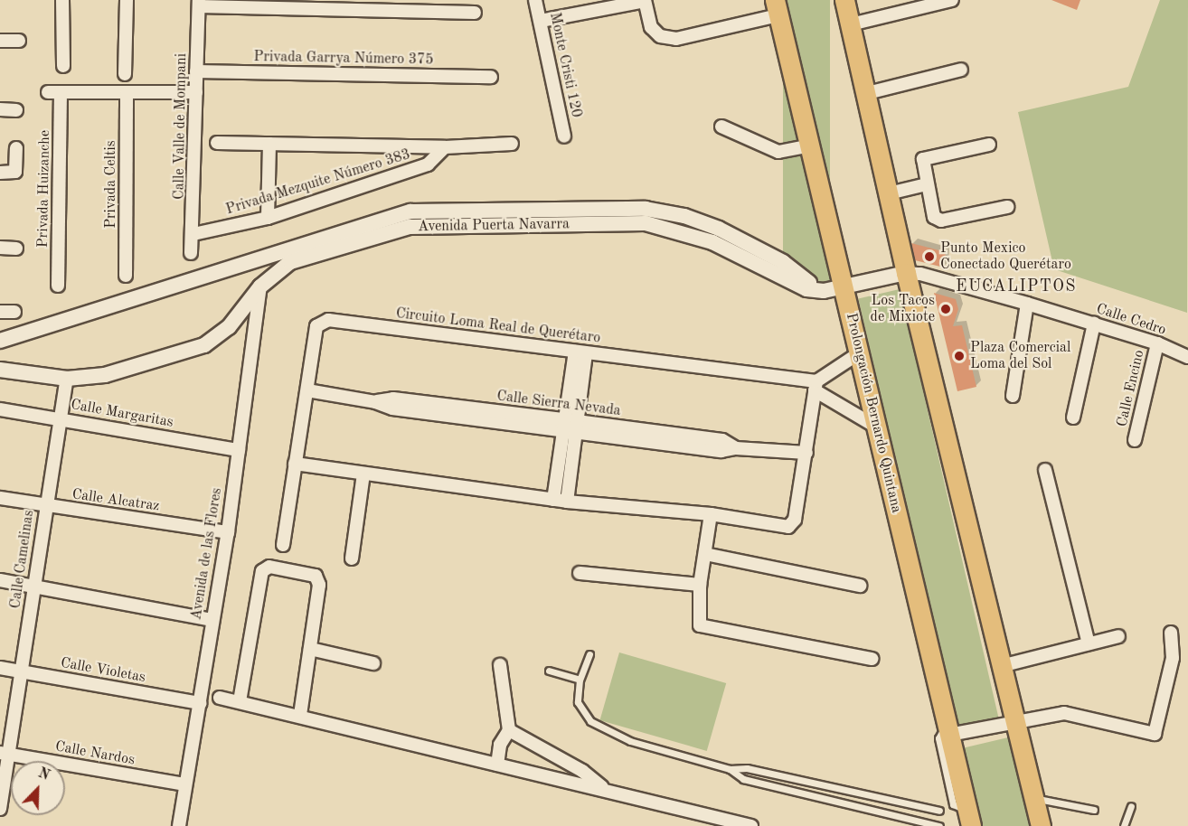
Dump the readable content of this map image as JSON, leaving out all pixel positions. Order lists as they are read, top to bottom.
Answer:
{
  "streets": {
    "main road": ["Prolongación Bernardo Quintana"],
    "street": [
      "Privada Garrya Número 375",
      "Monte Cristi 120",
      "Calle Valle de Mompani",
      "Privada Mezquite Número 383",
      "Privada Celtis",
      "Privada Huizanche",
      "Avenida Puerta Navarra",
      "Calle Cedro",
      "Circuito Loma Real de Querétaro",
      "Calle Encino",
      "Calle Sierra Nevada",
      "Calle Margaritas",
      "Calle Alcatraz",
      "Avenida de las Flores",
      "Calle Camelinas",
      "Calle Violetas",
      "Calle Nardos"
    ]
  },
  "crossings": [
    ["Privada Garrya Número 375", "Calle Valle de Mompani"],
    ["Calle Valle de Mompani", "Privada Mezquite Número 383"],
    ["Privada Celtis", "Privada Huizanche"],
    ["Avenida Puerta Navarra", "Calle Cedro"],
    ["Avenida Puerta Navarra", "Prolongación Bernardo Quintana"],
    ["Avenida Puerta Navarra", "Avenida de las Flores"],
    ["Avenida Puerta Navarra", "Calle Camelinas"],
    ["Calle Cedro", "Calle Encino"],
    ["Circuito Loma Real de Querétaro", "Calle Sierra Nevada"],
    ["Circuito Loma Real de Querétaro", "Prolongación Bernardo Quintana"],
    ["Calle Margaritas", "Avenida de las Flores"],
    ["Calle Margaritas", "Calle Camelinas"],
    ["Calle Alcatraz", "Avenida de las Flores"],
    ["Calle Alcatraz", "Calle Camelinas"],
    ["Avenida de las Flores", "Calle Violetas"],
    ["Avenida de las Flores", "Calle Nardos"],
    ["Calle Camelinas", "Calle Violetas"],
    ["Calle Camelinas", "Calle Nardos"]
  ],
  "districts": ["EUCALIPTOS"],
  "places": ["Punto Mexico Conectado Querétaro", "Los Tacos de Mixiote", "Plaza Comercial Loma del Sol"],
  "north": "top right"
}
